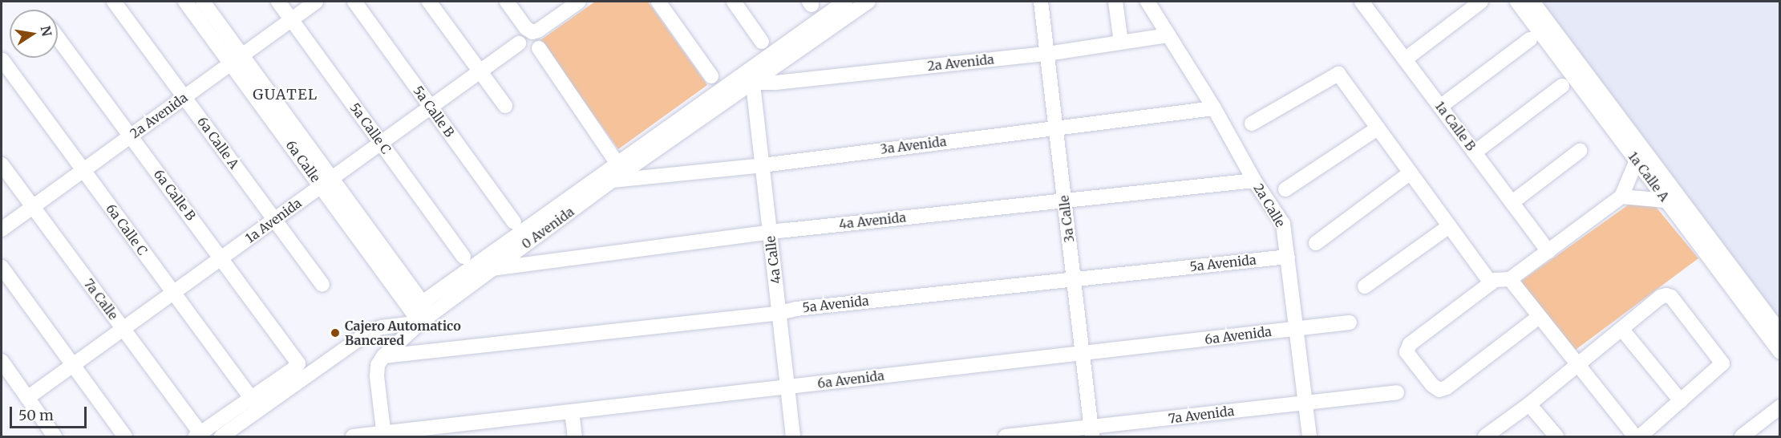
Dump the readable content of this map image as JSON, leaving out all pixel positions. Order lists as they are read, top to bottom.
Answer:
{
  "streets": {
    "street": [
      "2a Avenida",
      "5a Calle B",
      "1a Calle B",
      "5a Calle C",
      "6a Calle A",
      "3a Avenida",
      "6a Calle",
      "1a Calle A",
      "6a Calle B",
      "2a Calle",
      "3a Calle",
      "1a Avenida",
      "4a Avenida",
      "0 Avenida",
      "6a Calle C",
      "4a Calle",
      "5a Avenida",
      "7a Calle",
      "6a Avenida",
      "7a Avenida"
    ]
  },
  "crossings": [
    ["2a Avenida", "5a Calle C"],
    ["2a Avenida", "6a Calle A"],
    ["2a Avenida", "6a Calle"],
    ["2a Avenida", "6a Calle B"],
    ["2a Avenida", "2a Calle"],
    ["2a Avenida", "3a Calle"],
    ["2a Avenida", "0 Avenida"],
    ["2a Avenida", "6a Calle C"],
    ["2a Avenida", "4a Calle"],
    ["2a Avenida", "7a Calle"],
    ["5a Calle B", "1a Avenida"],
    ["5a Calle C", "1a Avenida"],
    ["6a Calle A", "1a Avenida"],
    ["3a Avenida", "2a Calle"],
    ["3a Avenida", "3a Calle"],
    ["3a Avenida", "0 Avenida"],
    ["3a Avenida", "4a Calle"],
    ["6a Calle", "1a Avenida"],
    ["6a Calle", "0 Avenida"],
    ["6a Calle B", "1a Avenida"],
    ["6a Calle B", "6a Calle C"],
    ["2a Calle", "4a Avenida"],
    ["2a Calle", "5a Avenida"],
    ["2a Calle", "6a Avenida"],
    ["2a Calle", "7a Avenida"],
    ["3a Calle", "4a Avenida"],
    ["3a Calle", "5a Avenida"],
    ["3a Calle", "6a Avenida"],
    ["3a Calle", "7a Avenida"],
    ["1a Avenida", "6a Calle C"],
    ["1a Avenida", "7a Calle"],
    ["4a Avenida", "0 Avenida"],
    ["4a Avenida", "4a Calle"],
    ["0 Avenida", "4a Calle"],
    ["4a Calle", "5a Avenida"],
    ["4a Calle", "6a Avenida"]
  ],
  "districts": ["GUATEL"],
  "places": ["Cajero Automatico Bancared"],
  "scale_bar": "50 m",
  "north": "right"
}
